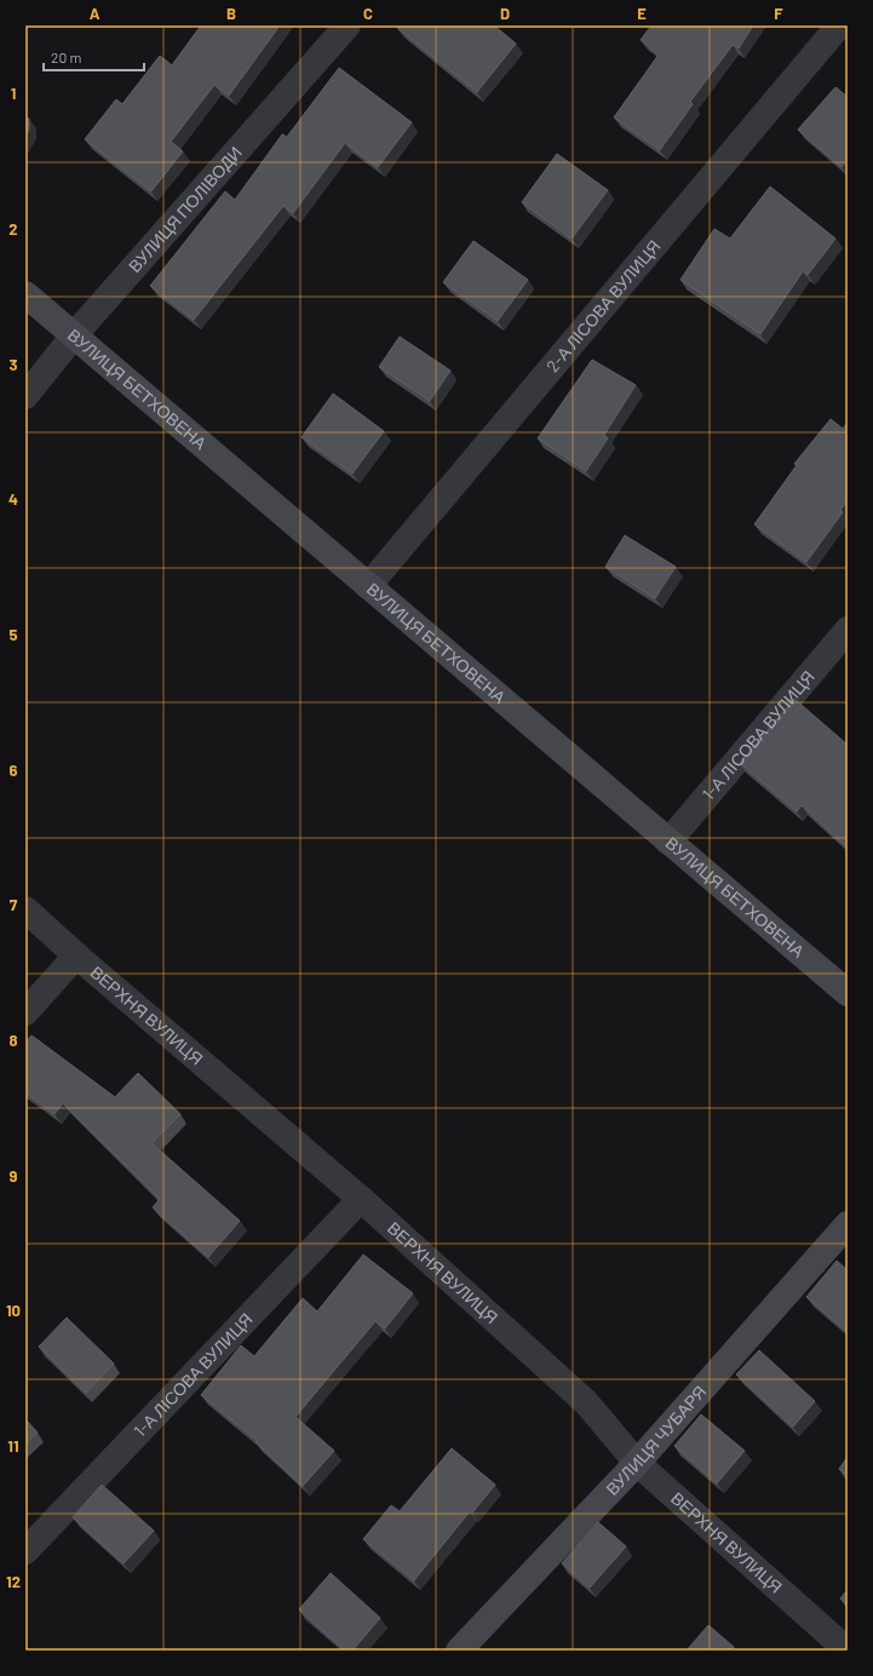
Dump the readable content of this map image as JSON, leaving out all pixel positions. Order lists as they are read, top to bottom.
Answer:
{
  "streets": {
    "street": [
      "ВУЛИЦЯ ПОЛІВОДИ",
      "2-А ЛІСОВА ВУЛИЦЯ",
      "ВУЛИЦЯ БЕТХОВЕНА",
      "1-А ЛІСОВА ВУЛИЦЯ",
      "ВЕРХНЯ ВУЛИЦЯ",
      "ВУЛИЦЯ ЧУБАРЯ"
    ]
  },
  "crossings": [
    ["ВУЛИЦЯ ПОЛІВОДИ", "ВУЛИЦЯ БЕТХОВЕНА"],
    ["2-А ЛІСОВА ВУЛИЦЯ", "ВУЛИЦЯ БЕТХОВЕНА"],
    ["ВУЛИЦЯ БЕТХОВЕНА", "1-А ЛІСОВА ВУЛИЦЯ"],
    ["1-А ЛІСОВА ВУЛИЦЯ", "ВЕРХНЯ ВУЛИЦЯ"],
    ["ВЕРХНЯ ВУЛИЦЯ", "ВУЛИЦЯ ЧУБАРЯ"]
  ],
  "scale_bar": "20 m",
  "grid": {
    "columns": [
      "A",
      "B",
      "C",
      "D",
      "E",
      "F"
    ],
    "rows": [
      "1",
      "2",
      "3",
      "4",
      "5",
      "6",
      "7",
      "8",
      "9",
      "10",
      "11",
      "12"
    ]
  }
}
